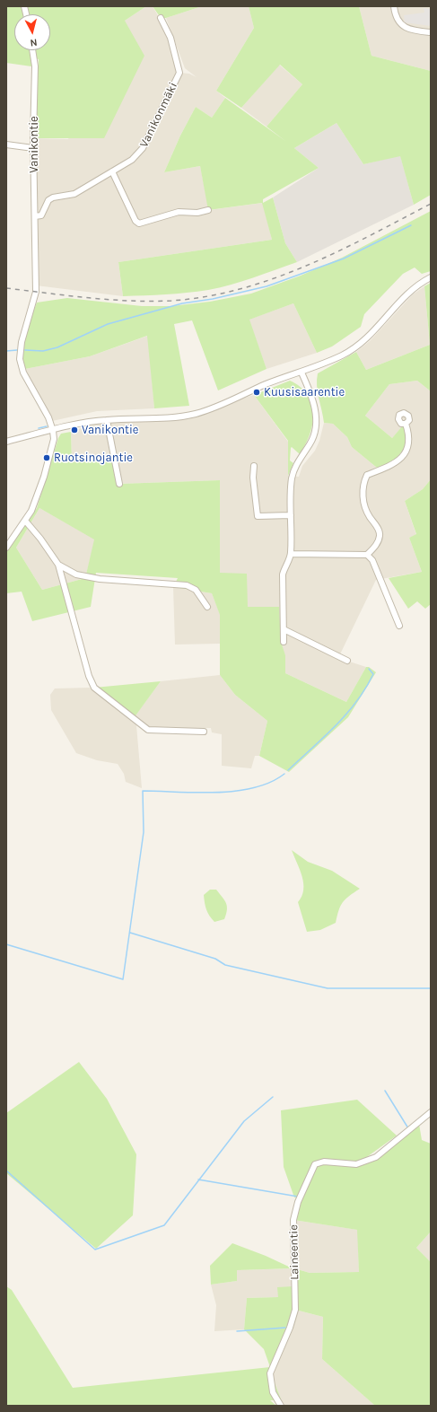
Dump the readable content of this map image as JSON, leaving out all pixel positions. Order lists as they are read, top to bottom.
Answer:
{
  "streets": {
    "street": ["Vanikonmäki", "Vanikontie", "Laineentie"]
  },
  "crossings": [
    ["Vanikonmäki", "Vanikontie"]
  ],
  "places": ["Kuusisaarentie", "Vanikontie", "Ruotsinojantie"],
  "north": "bottom"
}
